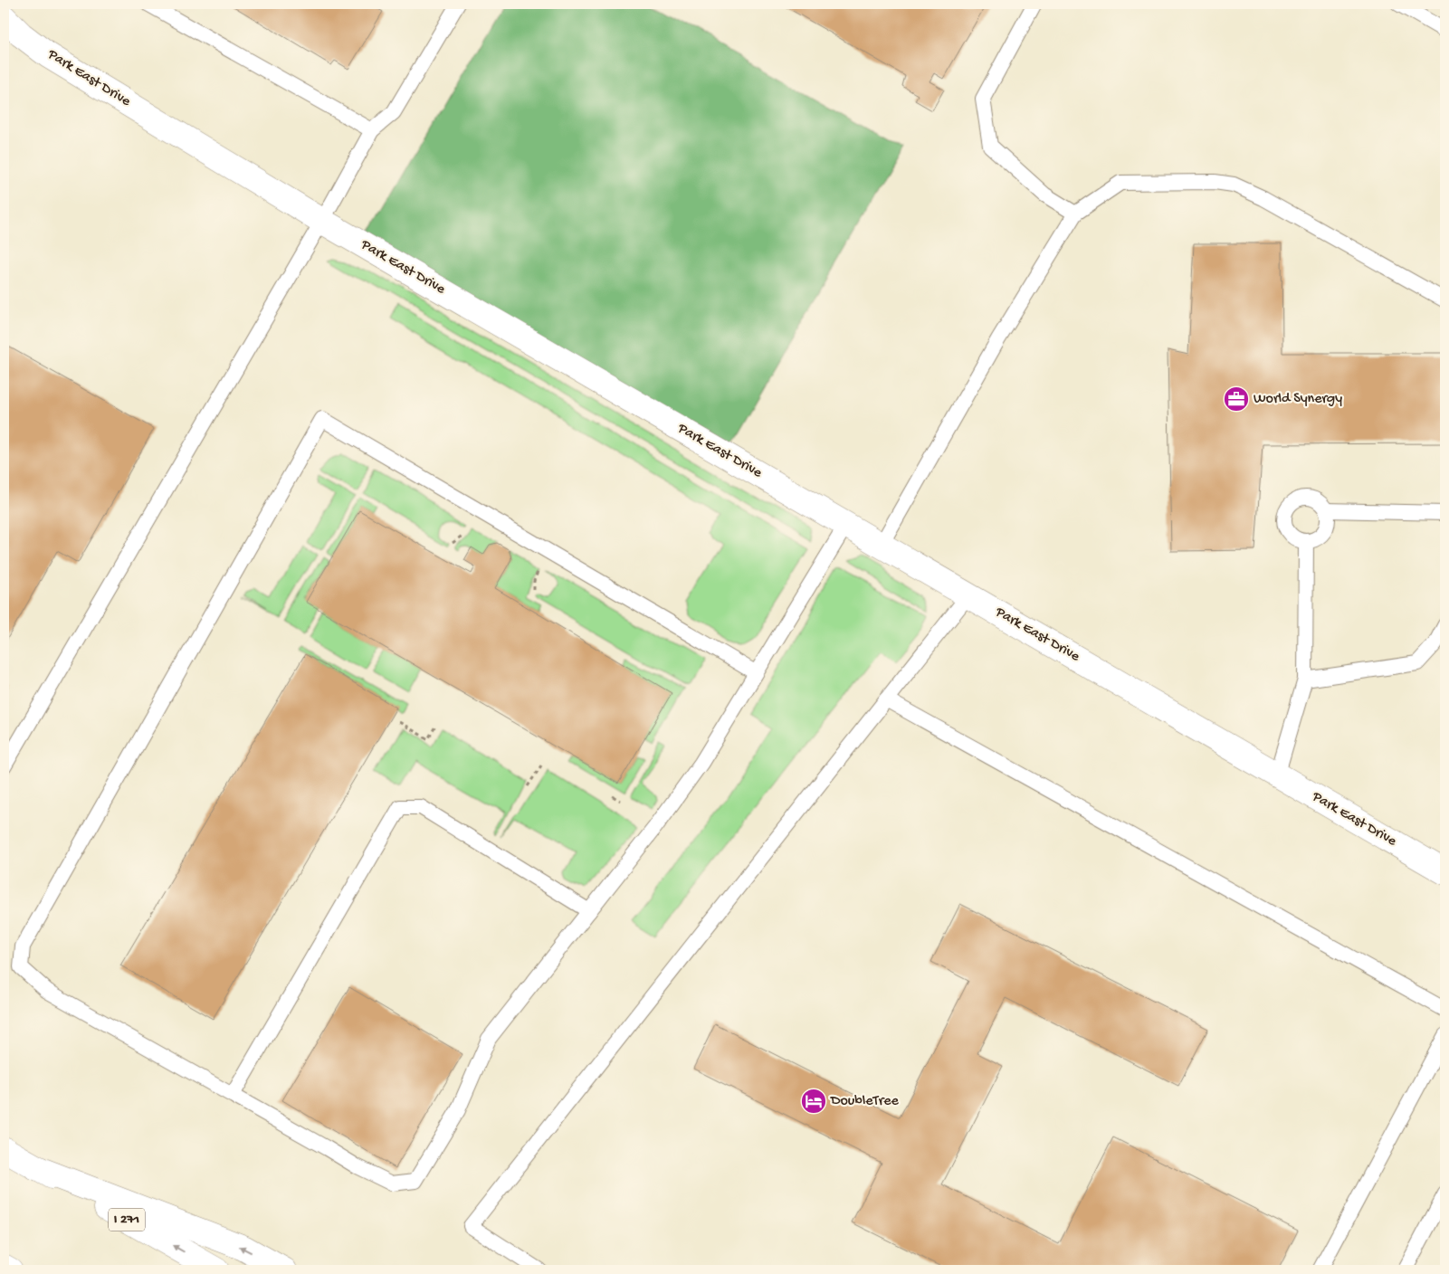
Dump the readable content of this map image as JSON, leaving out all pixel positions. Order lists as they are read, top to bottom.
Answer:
{
  "streets": {
    "main road": ["Park East Drive", "I 271"]
  },
  "places": {
    "office": ["World Synergy"],
    "hotel": ["DoubleTree"]
  }
}
